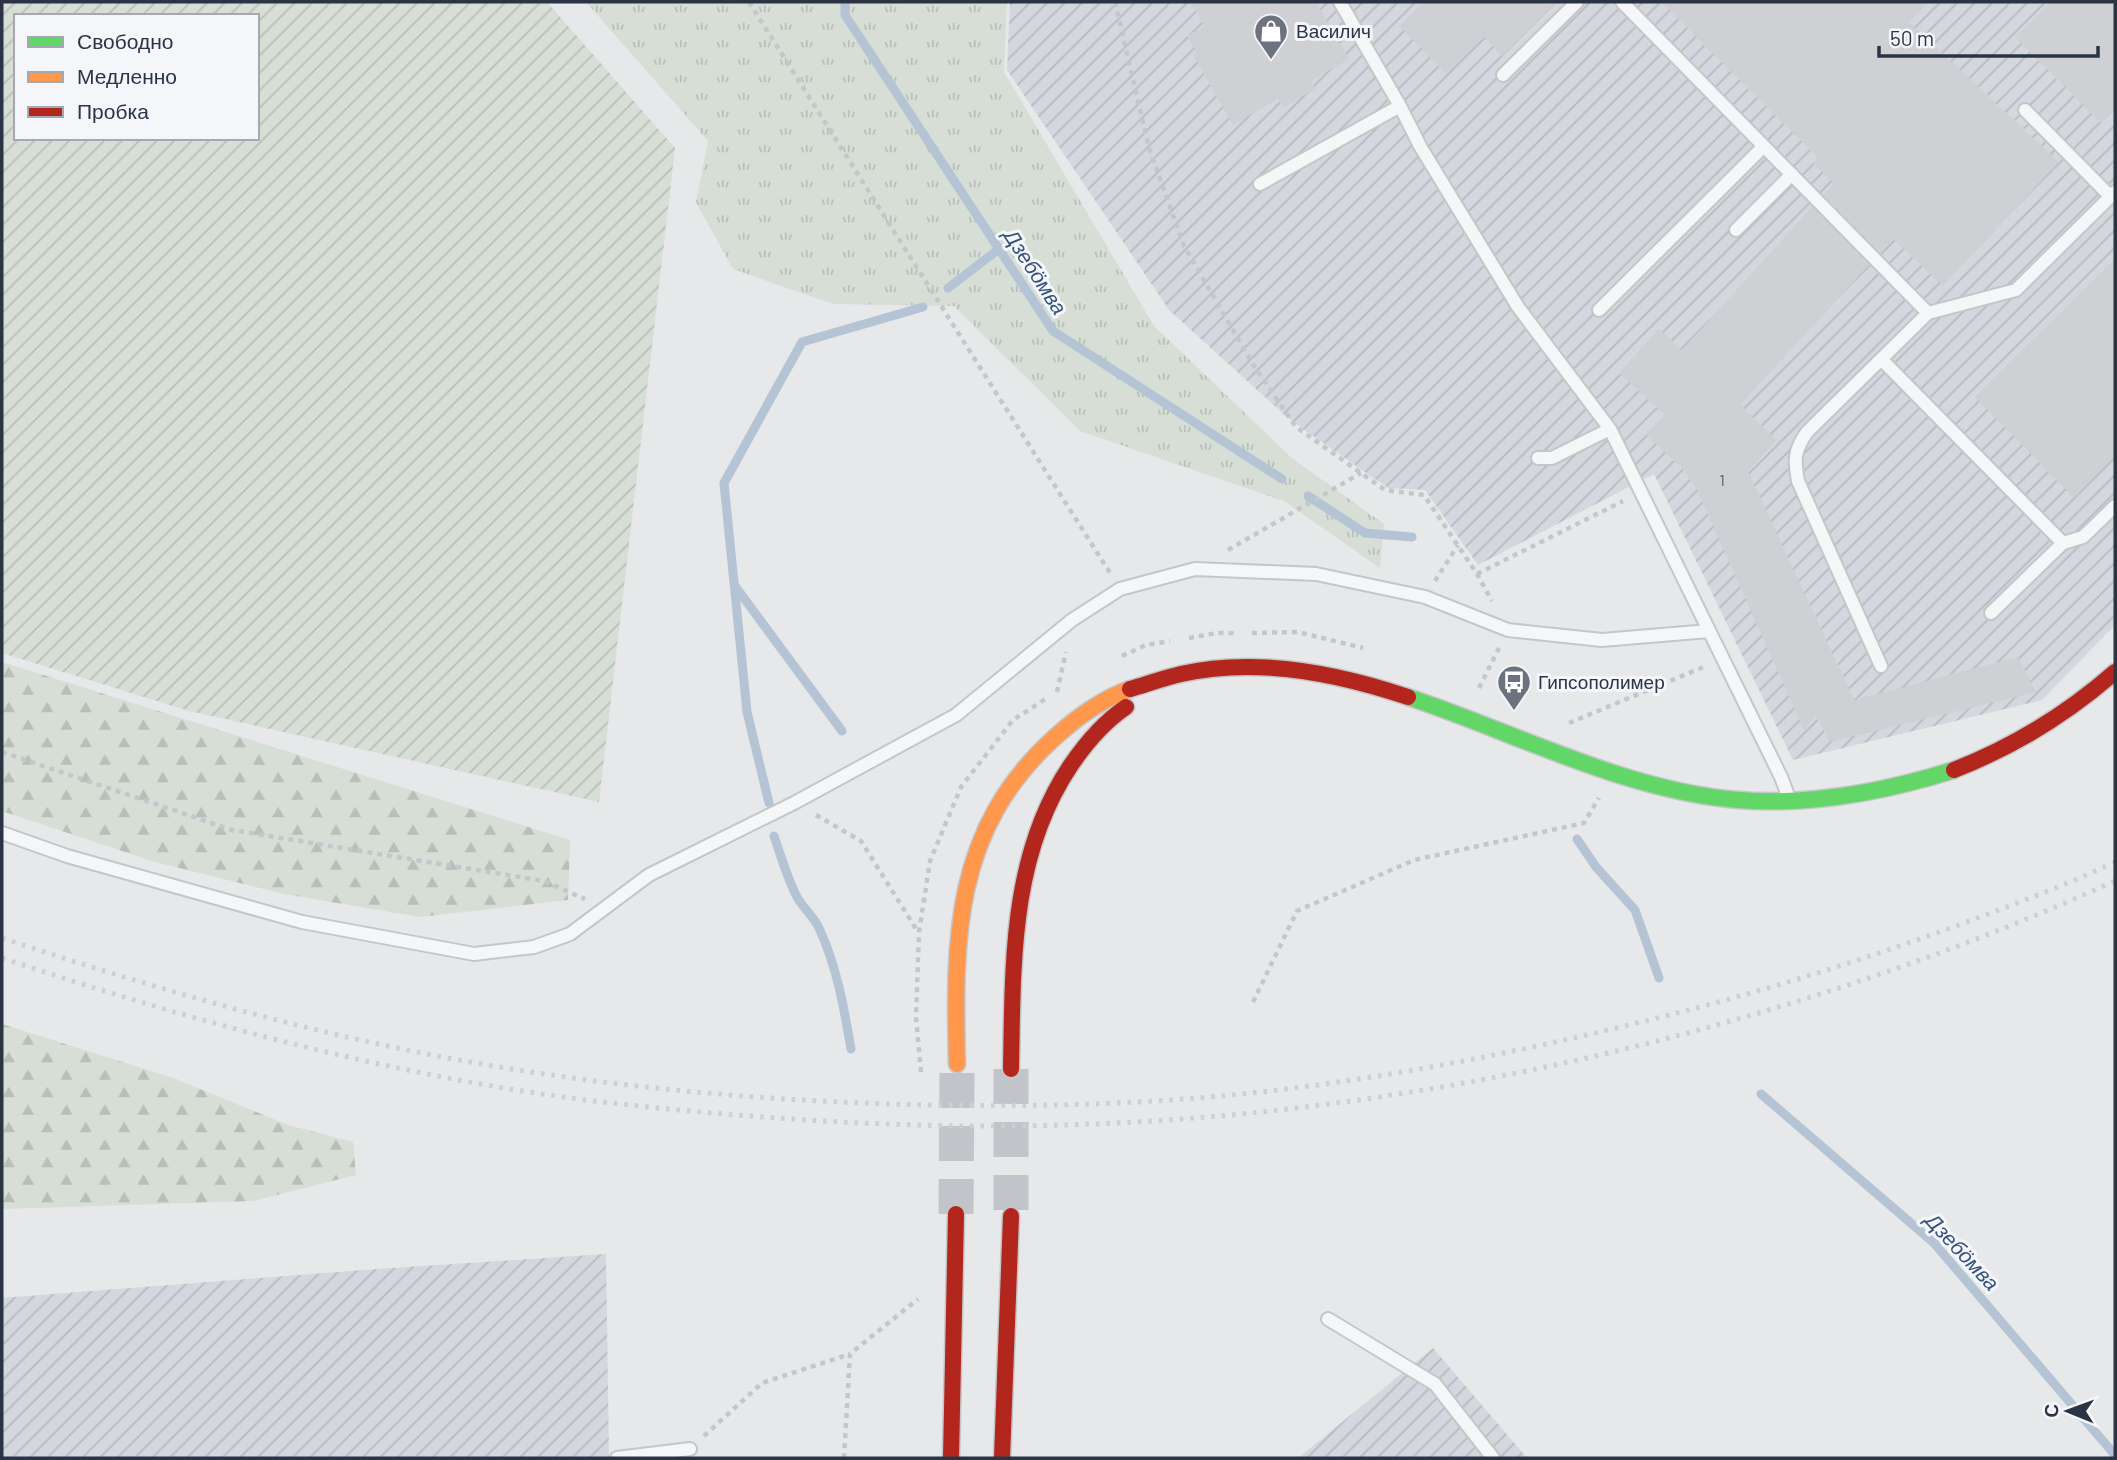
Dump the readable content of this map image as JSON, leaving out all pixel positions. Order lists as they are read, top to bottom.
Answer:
{
  "water": ["Дзебӧмва"],
  "places": {
    "shop": ["Василич"],
    "bus stop": ["Гипсополимер"]
  },
  "house_numbers": ["1"],
  "legend": ["Свободно", "Медленно", "Пробка"],
  "scale_bar": "50 m",
  "north": "left"
}
